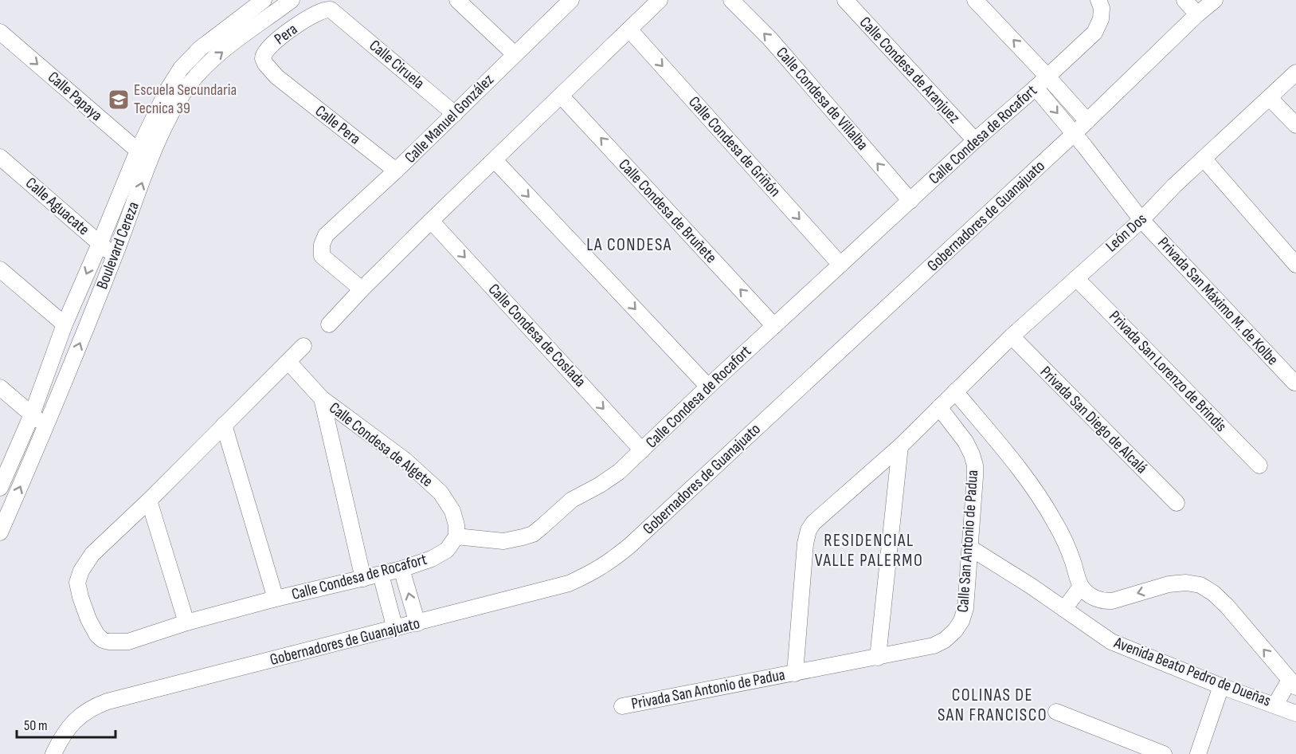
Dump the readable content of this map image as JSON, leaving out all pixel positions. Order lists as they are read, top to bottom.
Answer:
{
  "streets": {
    "street": [
      "Pera",
      "Calle Ciruela",
      "Calle Condesa de Aranjuez",
      "Calle Papaya",
      "Calle Condesa de Villalba",
      "Calle Manuel González",
      "Calle Pera",
      "Calle Condesa de Rocafort",
      "Calle Condesa de Griñón",
      "Calle Aguacate",
      "Calle Condesa de Bruñete",
      "Gobernadores de Guanajuato",
      "León Dos",
      "Boulevard Cereza",
      "Privada San Máximo M. de Kolbe",
      "Calle Condesa de Coslada",
      "Privada San Lorenzo de Brindis",
      "Privada San Diego de Alcalá",
      "Calle Condesa de Algete",
      "Calle San Antonio de Padua",
      "Avenida Beato Pedro de Dueñas",
      "Privada San Antonio de Padua"
    ]
  },
  "crossings": [
    ["Pera", "Calle Ciruela"],
    ["Pera", "Calle Pera"],
    ["Calle Ciruela", "Calle Manuel González"],
    ["Calle Condesa de Aranjuez", "Calle Condesa de Rocafort"],
    ["Calle Papaya", "Boulevard Cereza"],
    ["Calle Condesa de Villalba", "Calle Condesa de Rocafort"],
    ["Calle Manuel González", "Calle Pera"],
    ["Calle Condesa de Rocafort", "Calle Condesa de Griñón"],
    ["Calle Condesa de Rocafort", "Calle Condesa de Bruñete"],
    ["Calle Condesa de Rocafort", "Privada San Máximo M. de Kolbe"],
    ["Calle Condesa de Rocafort", "Calle Condesa de Coslada"],
    ["Calle Condesa de Rocafort", "Calle Condesa de Algete"],
    ["Calle Aguacate", "Boulevard Cereza"],
    ["Gobernadores de Guanajuato", "Privada San Máximo M. de Kolbe"],
    ["León Dos", "Privada San Máximo M. de Kolbe"],
    ["León Dos", "Privada San Lorenzo de Brindis"],
    ["León Dos", "Privada San Diego de Alcalá"],
    ["León Dos", "Calle San Antonio de Padua"],
    ["León Dos", "Privada San Antonio de Padua"],
    ["Calle San Antonio de Padua", "Avenida Beato Pedro de Dueñas"],
    ["Calle San Antonio de Padua", "Privada San Antonio de Padua"]
  ],
  "one_way": ["Calle Papaya", "Calle Condesa de Villalba", "Calle Condesa de Griñón"],
  "districts": ["LA CONDESA", "RESIDENCIAL VALLE PALERMO", "COLINAS DE SAN FRANCISCO"],
  "places": {
    "school or university": ["Escuela Secundaria Tecnica 39"]
  },
  "scale_bar": "50 m"
}
